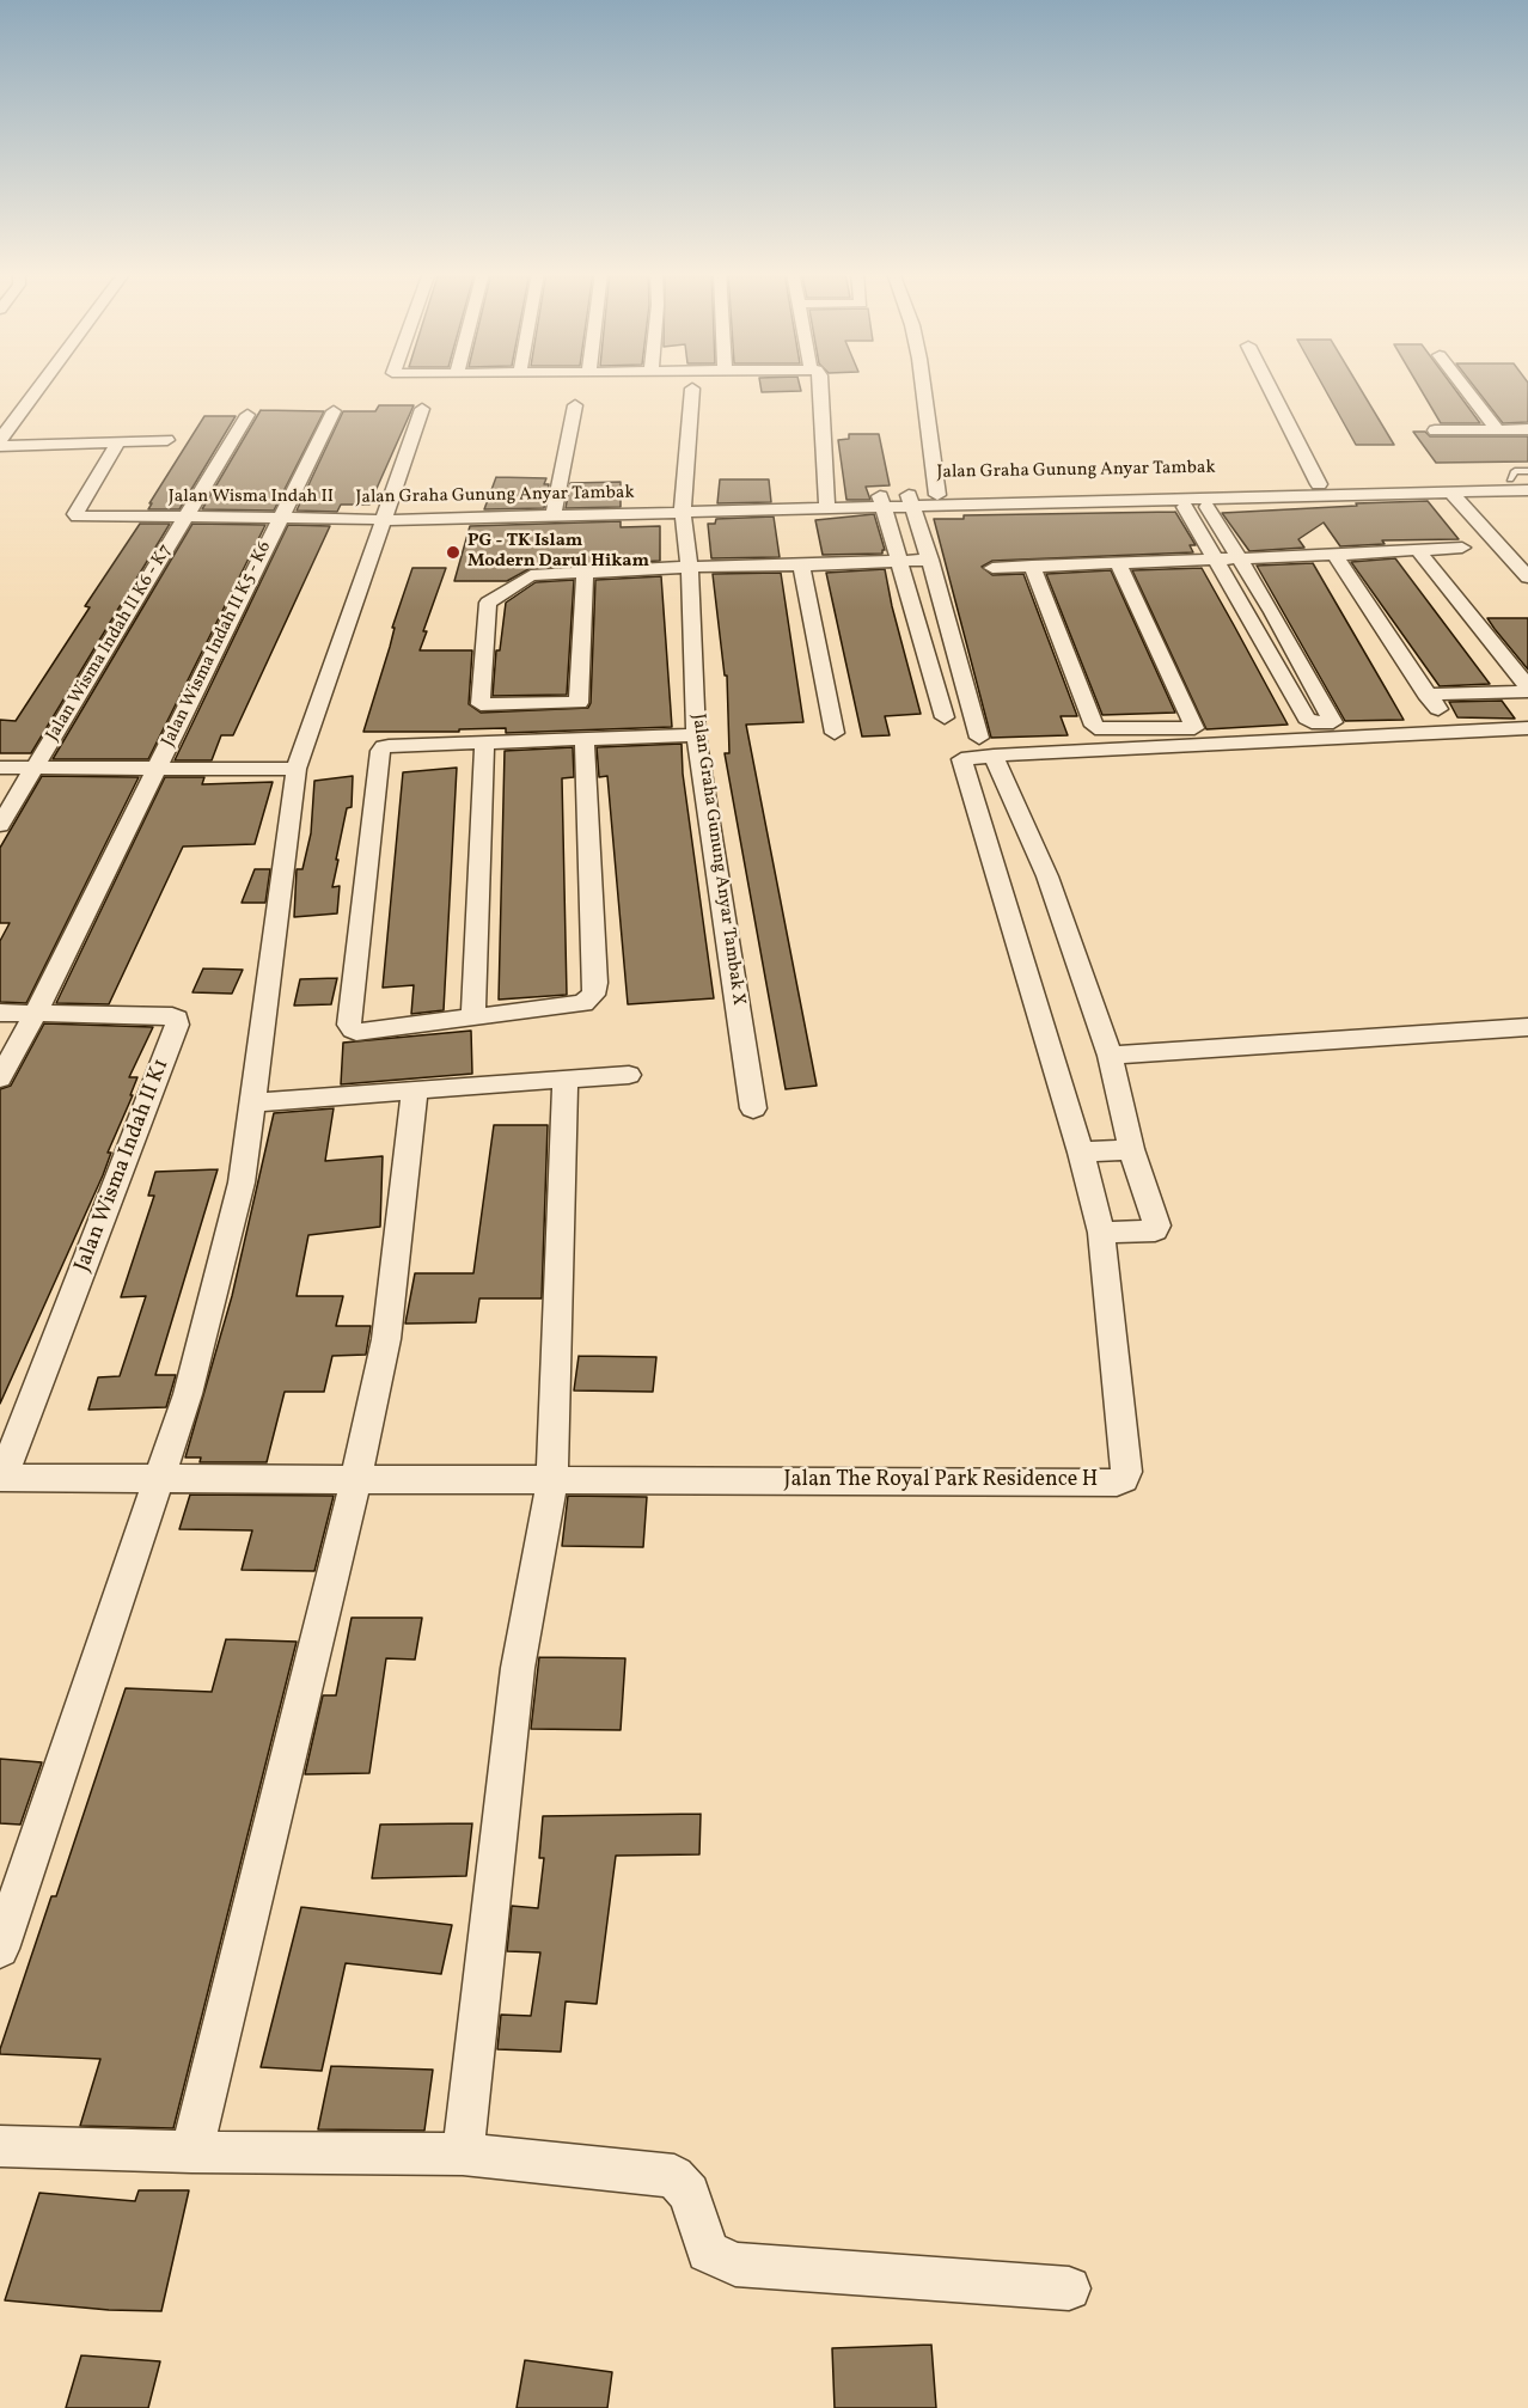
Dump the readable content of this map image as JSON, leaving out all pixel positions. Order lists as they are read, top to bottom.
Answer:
{
  "streets": {
    "street": [
      "Jalan Graha Gunung Anyar Tambak",
      "Jalan Wisma Indah II",
      "Jalan Wisma Indah II K6 - K7",
      "Jalan Wisma Indah II K5 - K6",
      "Jalan Graha Gunung Anyar Tambak X",
      "Jalan Wisma Indah II K1",
      "Jalan The Royal Park Residence H"
    ]
  },
  "crossings": [
    ["Jalan Graha Gunung Anyar Tambak", "Jalan Wisma Indah II"],
    ["Jalan Graha Gunung Anyar Tambak", "Jalan Graha Gunung Anyar Tambak X"],
    ["Jalan Graha Gunung Anyar Tambak", "Jalan The Royal Park Residence H"],
    ["Jalan Wisma Indah II", "Jalan Wisma Indah II K6 - K7"],
    ["Jalan Wisma Indah II", "Jalan Wisma Indah II K5 - K6"],
    ["Jalan Wisma Indah II K5 - K6", "Jalan Wisma Indah II K1"]
  ],
  "places": ["PG - TK Islam Modern Darul Hikam"]
}
